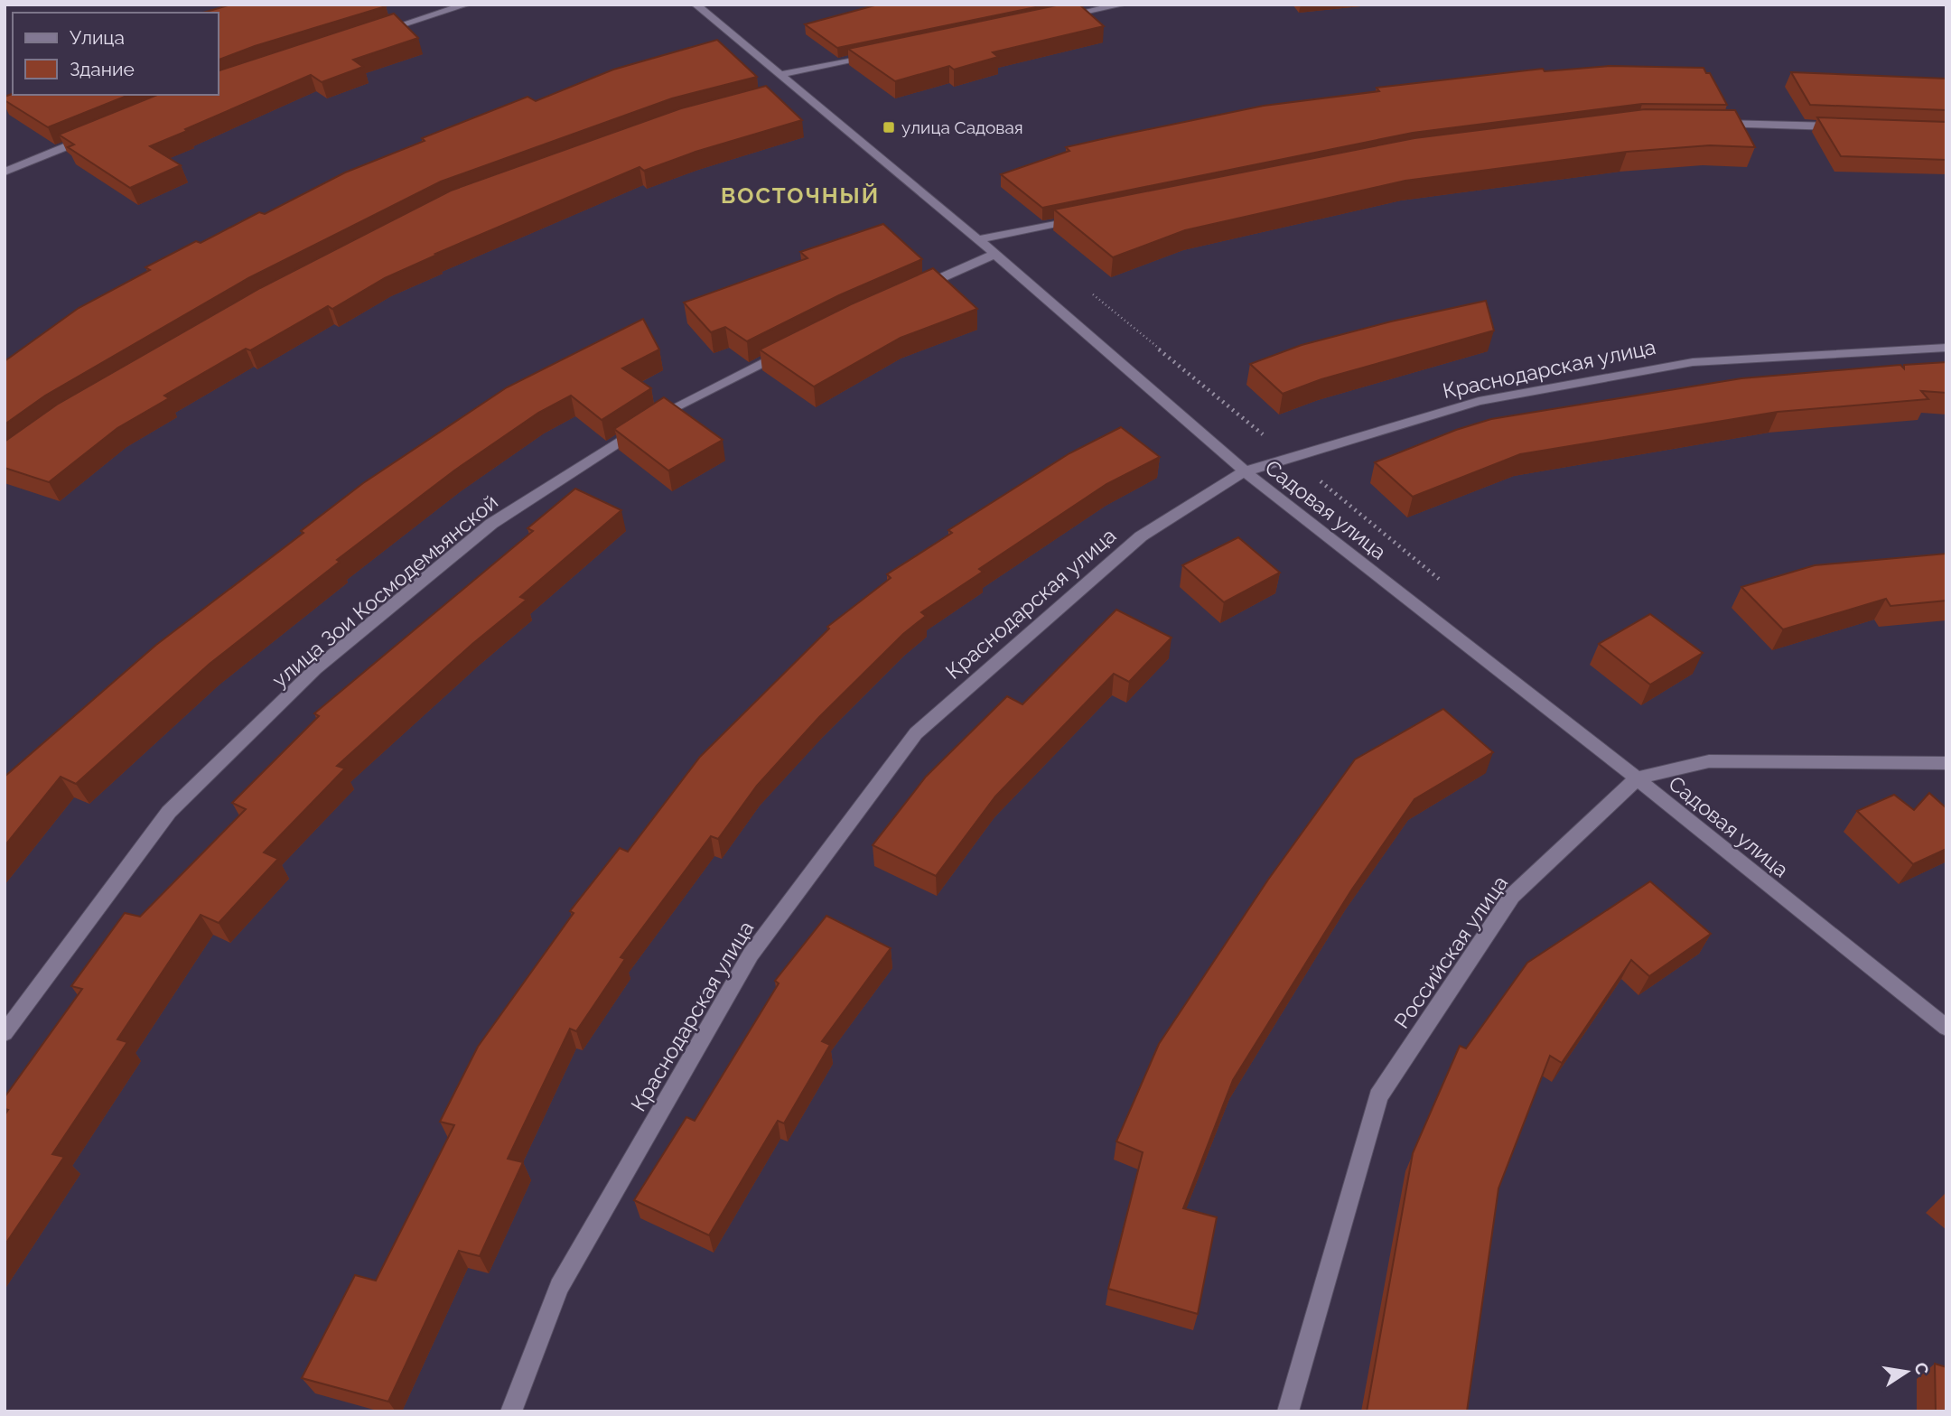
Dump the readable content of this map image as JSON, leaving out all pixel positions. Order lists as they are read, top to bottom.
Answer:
{
  "streets": {
    "street": [
      "Краснодарская улица",
      "Садовая улица",
      "улица Зои Космодемьянской",
      "Российская улица"
    ]
  },
  "crossings": [
    ["Краснодарская улица", "Садовая улица"],
    ["Садовая улица", "Российская улица"]
  ],
  "districts": ["ВОСТОЧНЫЙ"],
  "places": {
    "transit": ["улица Садовая"]
  },
  "legend": ["Улица", "Здание"],
  "north": "right"
}
